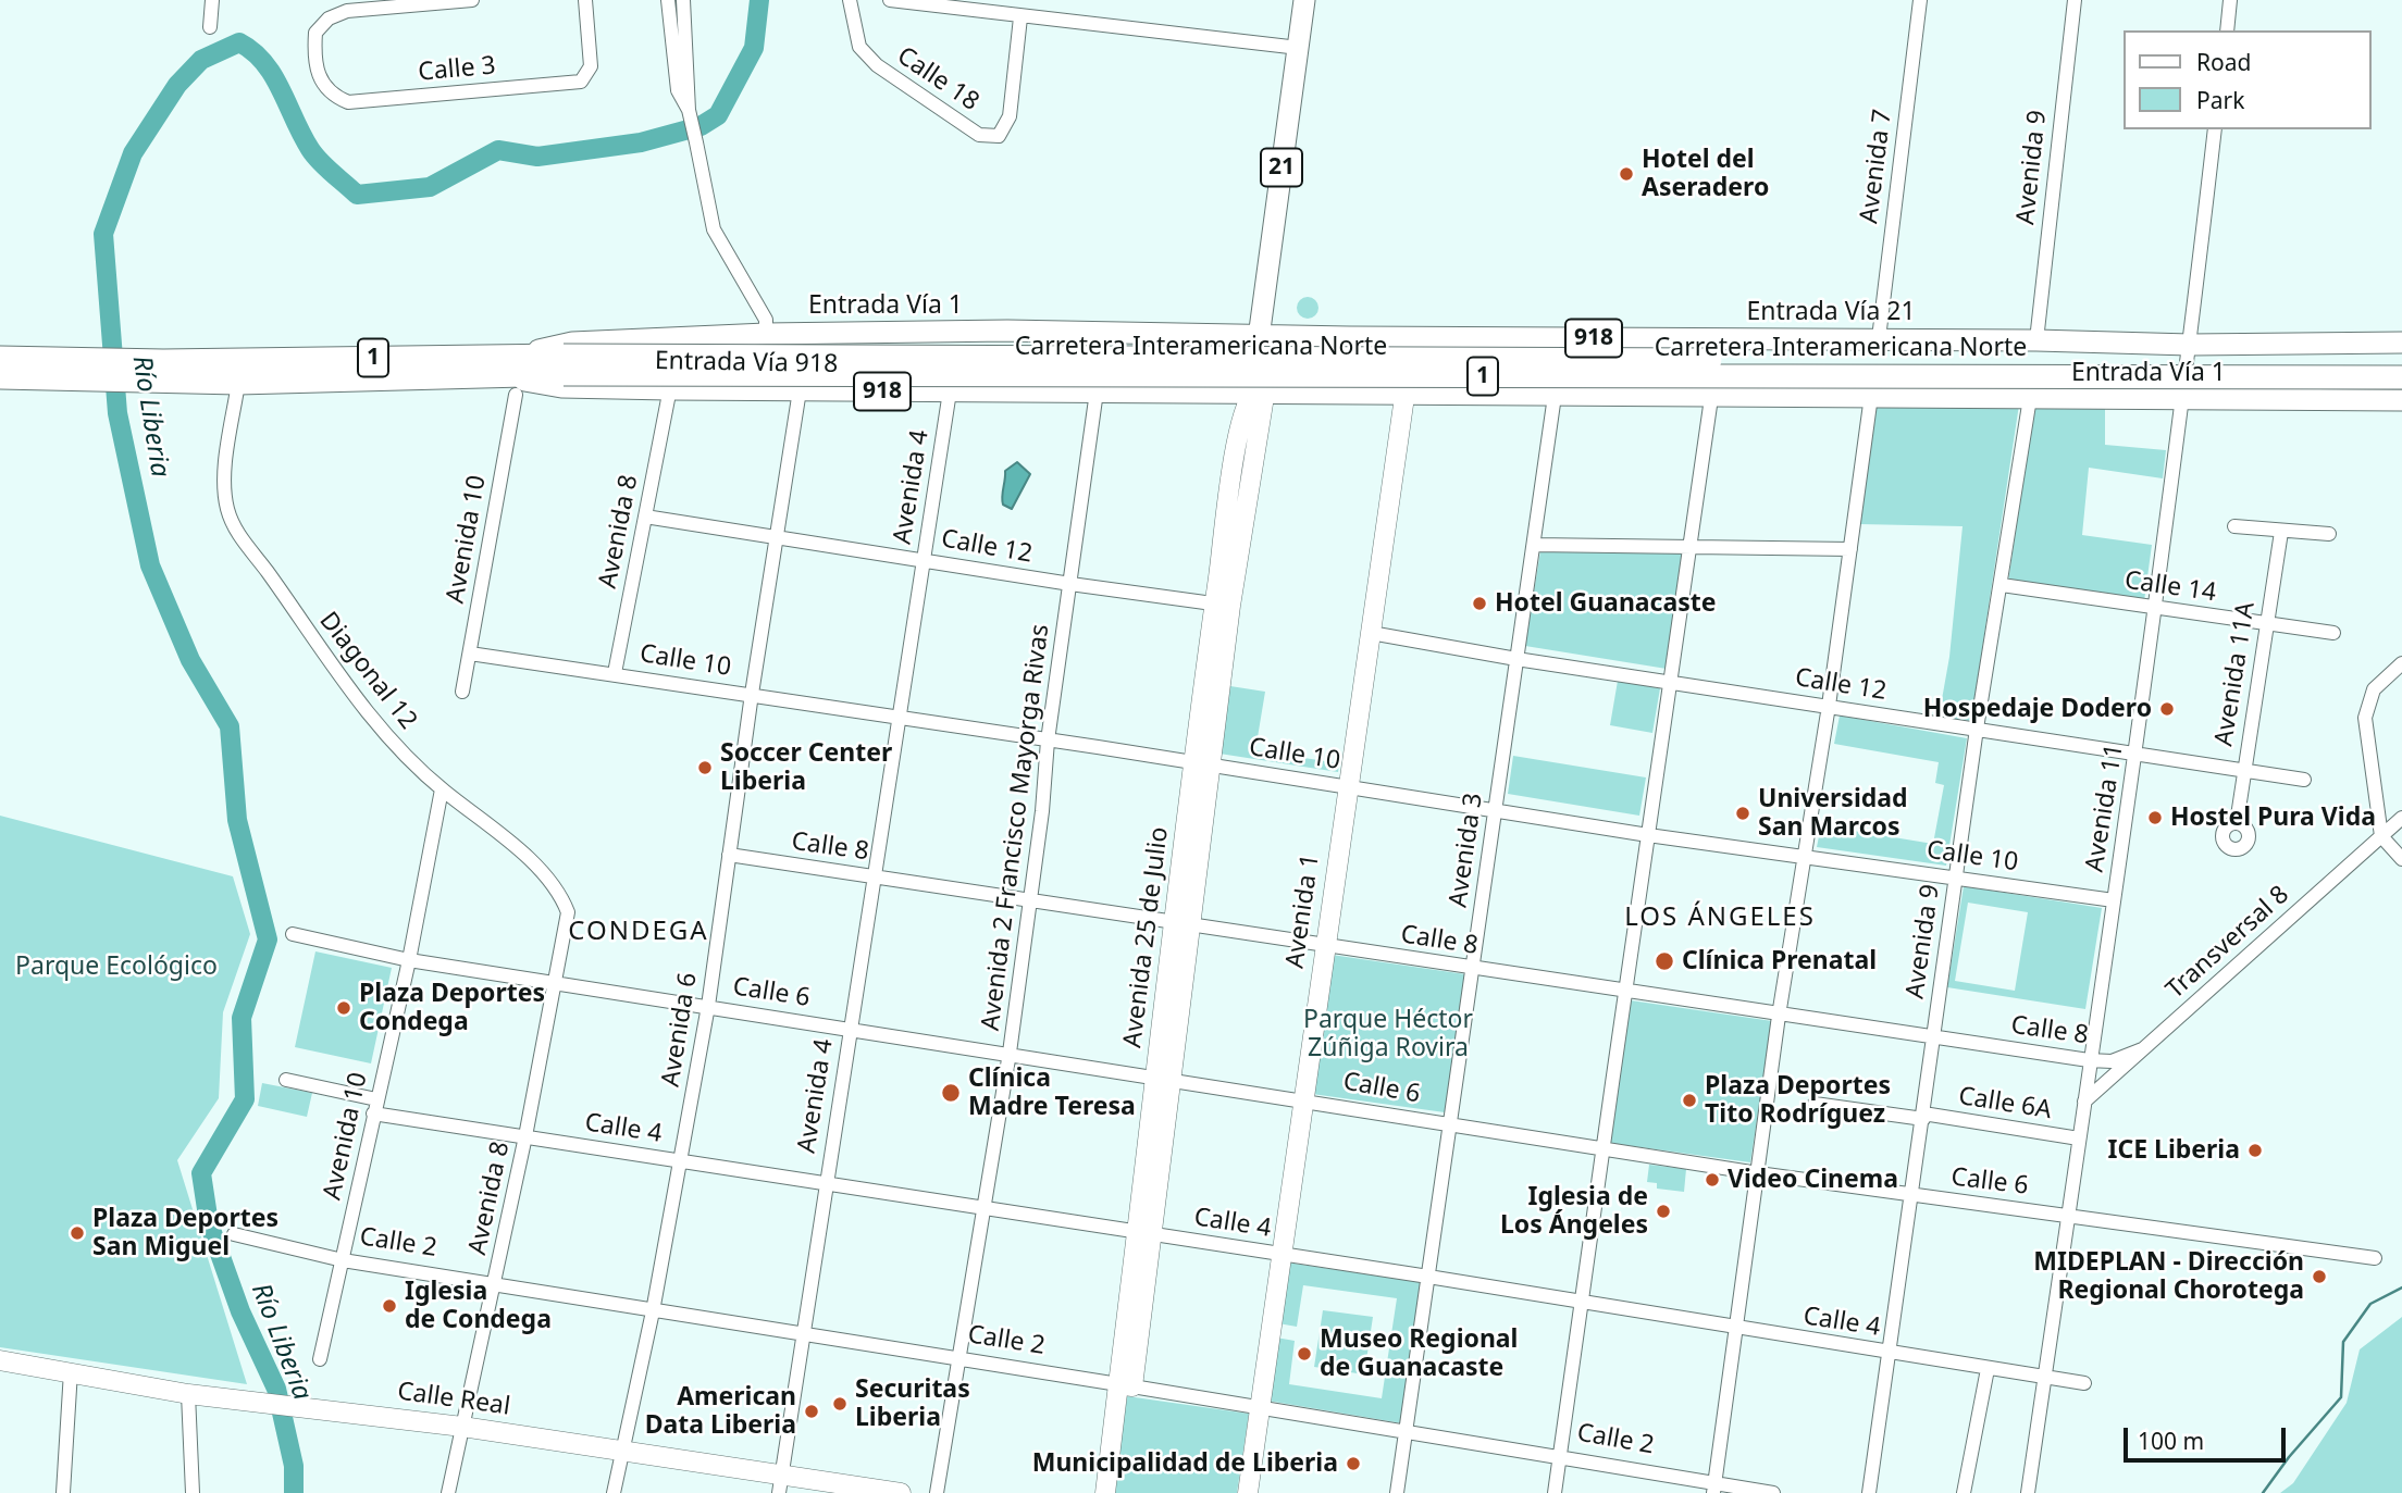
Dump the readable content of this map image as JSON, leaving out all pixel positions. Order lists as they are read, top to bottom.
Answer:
{
  "streets": {
    "highway": ["Carretera Interamericana Norte", "1"],
    "main road": [
      "21",
      "Entrada Vía 1",
      "Entrada Vía 21",
      "918",
      "Entrada Vía 918",
      "Avenida 25 de Julio"
    ],
    "street": [
      "Calle 3",
      "Calle 18",
      "Avenida 7",
      "Avenida 9",
      "Avenida 4",
      "Avenida 8",
      "Avenida 10",
      "Calle 12",
      "Calle 14",
      "Calle 10",
      "Diagonal 12",
      "Avenida 11A",
      "Avenida 11",
      "Avenida 2 Francisco Mayorga Rivas",
      "Calle 8",
      "Avenida 3",
      "Avenida 1",
      "Transversal 8",
      "Calle 6",
      "Avenida 6",
      "Calle 6A",
      "Calle 4",
      "Calle 2",
      "Calle Real"
    ]
  },
  "crossings": [
    ["Avenida 7", "Entrada Vía 21"],
    ["21", "Entrada Vía 1"],
    ["21", "Entrada Vía 21"],
    ["21", "Avenida 25 de Julio"],
    ["Avenida 9", "Entrada Vía 1"],
    ["Avenida 9", "Entrada Vía 21"],
    ["Avenida 9", "Calle 12"],
    ["Avenida 9", "Calle 14"],
    ["Avenida 9", "Calle 10"],
    ["Avenida 9", "Calle 8"],
    ["Avenida 9", "Calle 6"],
    ["Avenida 9", "Calle 6A"],
    ["Avenida 9", "Calle 4"],
    ["Entrada Vía 1", "Entrada Vía 21"],
    ["Entrada Vía 1", "Carretera Interamericana Norte"],
    ["Entrada Vía 1", "Entrada Vía 918"],
    ["Entrada Vía 1", "Avenida 10"],
    ["Entrada Vía 1", "Avenida 11"],
    ["Entrada Vía 1", "Avenida 3"],
    ["Entrada Vía 1", "Avenida 1"],
    ["Entrada Vía 1", "Avenida 25 de Julio"],
    ["Entrada Vía 21", "Avenida 11"],
    ["Entrada Vía 21", "Avenida 1"],
    ["Entrada Vía 21", "Avenida 25 de Julio"],
    ["Carretera Interamericana Norte", "Entrada Vía 918"],
    ["Carretera Interamericana Norte", "Avenida 10"],
    ["Carretera Interamericana Norte", "Diagonal 12"],
    ["Entrada Vía 918", "Avenida 4"],
    ["Entrada Vía 918", "Avenida 10"],
    ["Entrada Vía 918", "Avenida 2 Francisco Mayorga Rivas"],
    ["Entrada Vía 918", "Avenida 25 de Julio"],
    ["Entrada Vía 918", "Avenida 6"],
    ["Avenida 4", "Calle 12"],
    ["Avenida 4", "Calle 10"],
    ["Avenida 4", "Calle 8"],
    ["Avenida 4", "Calle 6"],
    ["Avenida 4", "Calle 4"],
    ["Avenida 4", "Calle 2"],
    ["Avenida 4", "Calle Real"],
    ["Avenida 8", "Avenida 10"],
    ["Avenida 8", "Calle 12"],
    ["Avenida 8", "Calle 10"],
    ["Avenida 8", "Diagonal 12"],
    ["Avenida 8", "Calle 6"],
    ["Avenida 8", "Calle 4"],
    ["Avenida 8", "Calle 2"],
    ["Avenida 8", "Calle Real"],
    ["Avenida 10", "Calle 10"],
    ["Avenida 10", "Diagonal 12"],
    ["Avenida 10", "Calle 6"],
    ["Avenida 10", "Calle 4"],
    ["Avenida 10", "Calle 2"],
    ["Calle 12", "Avenida 11A"],
    ["Calle 12", "Avenida 11"],
    ["Calle 12", "Avenida 2 Francisco Mayorga Rivas"],
    ["Calle 12", "Avenida 3"],
    ["Calle 12", "Avenida 1"],
    ["Calle 12", "Avenida 25 de Julio"],
    ["Calle 12", "Avenida 6"],
    ["Calle 14", "Avenida 11A"],
    ["Calle 14", "Avenida 11"],
    ["Calle 10", "Avenida 11"],
    ["Calle 10", "Avenida 2 Francisco Mayorga Rivas"],
    ["Calle 10", "Avenida 3"],
    ["Calle 10", "Avenida 1"],
    ["Calle 10", "Avenida 25 de Julio"],
    ["Calle 10", "Avenida 6"],
    ["Avenida 11", "Calle 8"],
    ["Avenida 11", "Transversal 8"],
    ["Avenida 11", "Calle 6"],
    ["Avenida 11", "Calle 6A"],
    ["Avenida 11", "Calle 4"],
    ["Avenida 2 Francisco Mayorga Rivas", "Calle 8"],
    ["Avenida 2 Francisco Mayorga Rivas", "Calle 6"],
    ["Avenida 2 Francisco Mayorga Rivas", "Calle 4"],
    ["Avenida 2 Francisco Mayorga Rivas", "Calle 2"],
    ["Calle 8", "Avenida 3"],
    ["Calle 8", "Avenida 1"],
    ["Calle 8", "Avenida 25 de Julio"],
    ["Calle 8", "Transversal 8"],
    ["Calle 8", "Avenida 6"],
    ["Avenida 3", "Calle 6"],
    ["Avenida 3", "Calle 4"],
    ["Avenida 3", "Calle 2"],
    ["Avenida 1", "Calle 6"],
    ["Avenida 1", "Calle 4"],
    ["Avenida 1", "Calle 2"],
    ["Avenida 25 de Julio", "Calle 6"],
    ["Avenida 25 de Julio", "Calle 4"],
    ["Avenida 25 de Julio", "Calle 2"],
    ["Calle 6", "Avenida 6"],
    ["Avenida 6", "Calle 4"],
    ["Avenida 6", "Calle 2"],
    ["Avenida 6", "Calle Real"]
  ],
  "districts": ["LOS ÁNGELES", "CONDEGA"],
  "water": ["Río Liberia"],
  "parks": ["Parque Ecológico", "Parque Héctor Zúñiga Rovira"],
  "places": [
    "Hotel del Aseradero",
    "Hotel Guanacaste",
    "Hospedaje Dodero",
    "Soccer Center Liberia",
    "Universidad San Marcos",
    "Hostel Pura Vida",
    "Clínica Prenatal",
    "Plaza Deportes Condega",
    "Clínica Madre Teresa",
    "Plaza Deportes Tito Rodríguez",
    "ICE Liberia",
    "Video Cinema",
    "Iglesia de Los Ángeles",
    "Plaza Deportes San Miguel",
    "MIDEPLAN - Dirección Regional Chorotega",
    "Iglesia de Condega",
    "Museo Regional de Guanacaste",
    "Securitas Liberia",
    "American Data Liberia",
    "Municipalidad de Liberia"
  ],
  "legend": ["Road", "Park"],
  "scale_bar": "100 m"
}
